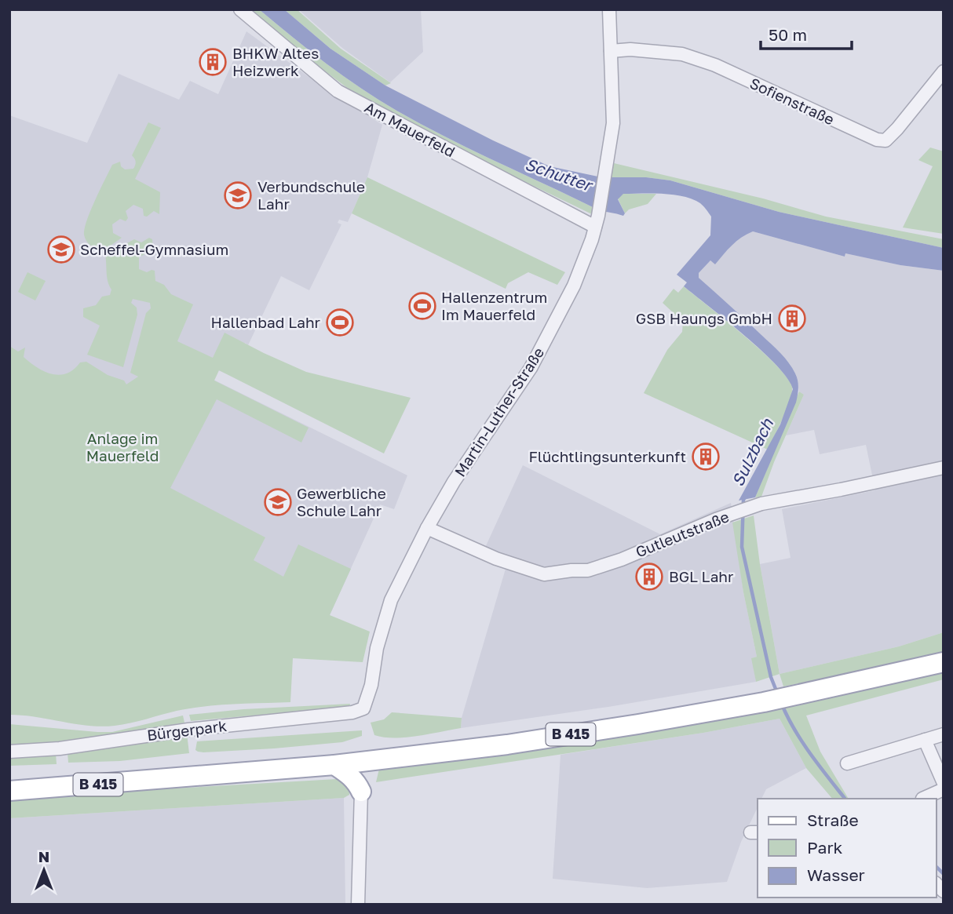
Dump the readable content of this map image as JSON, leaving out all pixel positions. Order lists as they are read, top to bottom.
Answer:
{
  "streets": {
    "main road": ["B 415"],
    "street": [
      "Sofienstraße",
      "Am Mauerfeld",
      "Martin-Luther-Straße",
      "Gutleutstraße",
      "Bürgerpark"
    ]
  },
  "crossings": [
    ["Sofienstraße", "Martin-Luther-Straße"],
    ["Am Mauerfeld", "Martin-Luther-Straße"],
    ["Martin-Luther-Straße", "Gutleutstraße"],
    ["Martin-Luther-Straße", "Bürgerpark"]
  ],
  "water": ["Schutter", "Sulzbach"],
  "parks": ["Anlage im Mauerfeld"],
  "places": {
    "building": [
      "BHKW Altes Heizwerk",
      "GSB Haungs GmbH",
      "Flüchtlingsunterkunft",
      "BGL Lahr"
    ],
    "school or university": ["Verbundschule Lahr", "Scheffel-Gymnasium", "Gewerbliche Schule Lahr"],
    "sports": ["Hallenzentrum Im Mauerfeld", "Hallenbad Lahr"]
  },
  "legend": ["Straße", "Park", "Wasser"],
  "scale_bar": "50 m",
  "north": "top"
}
